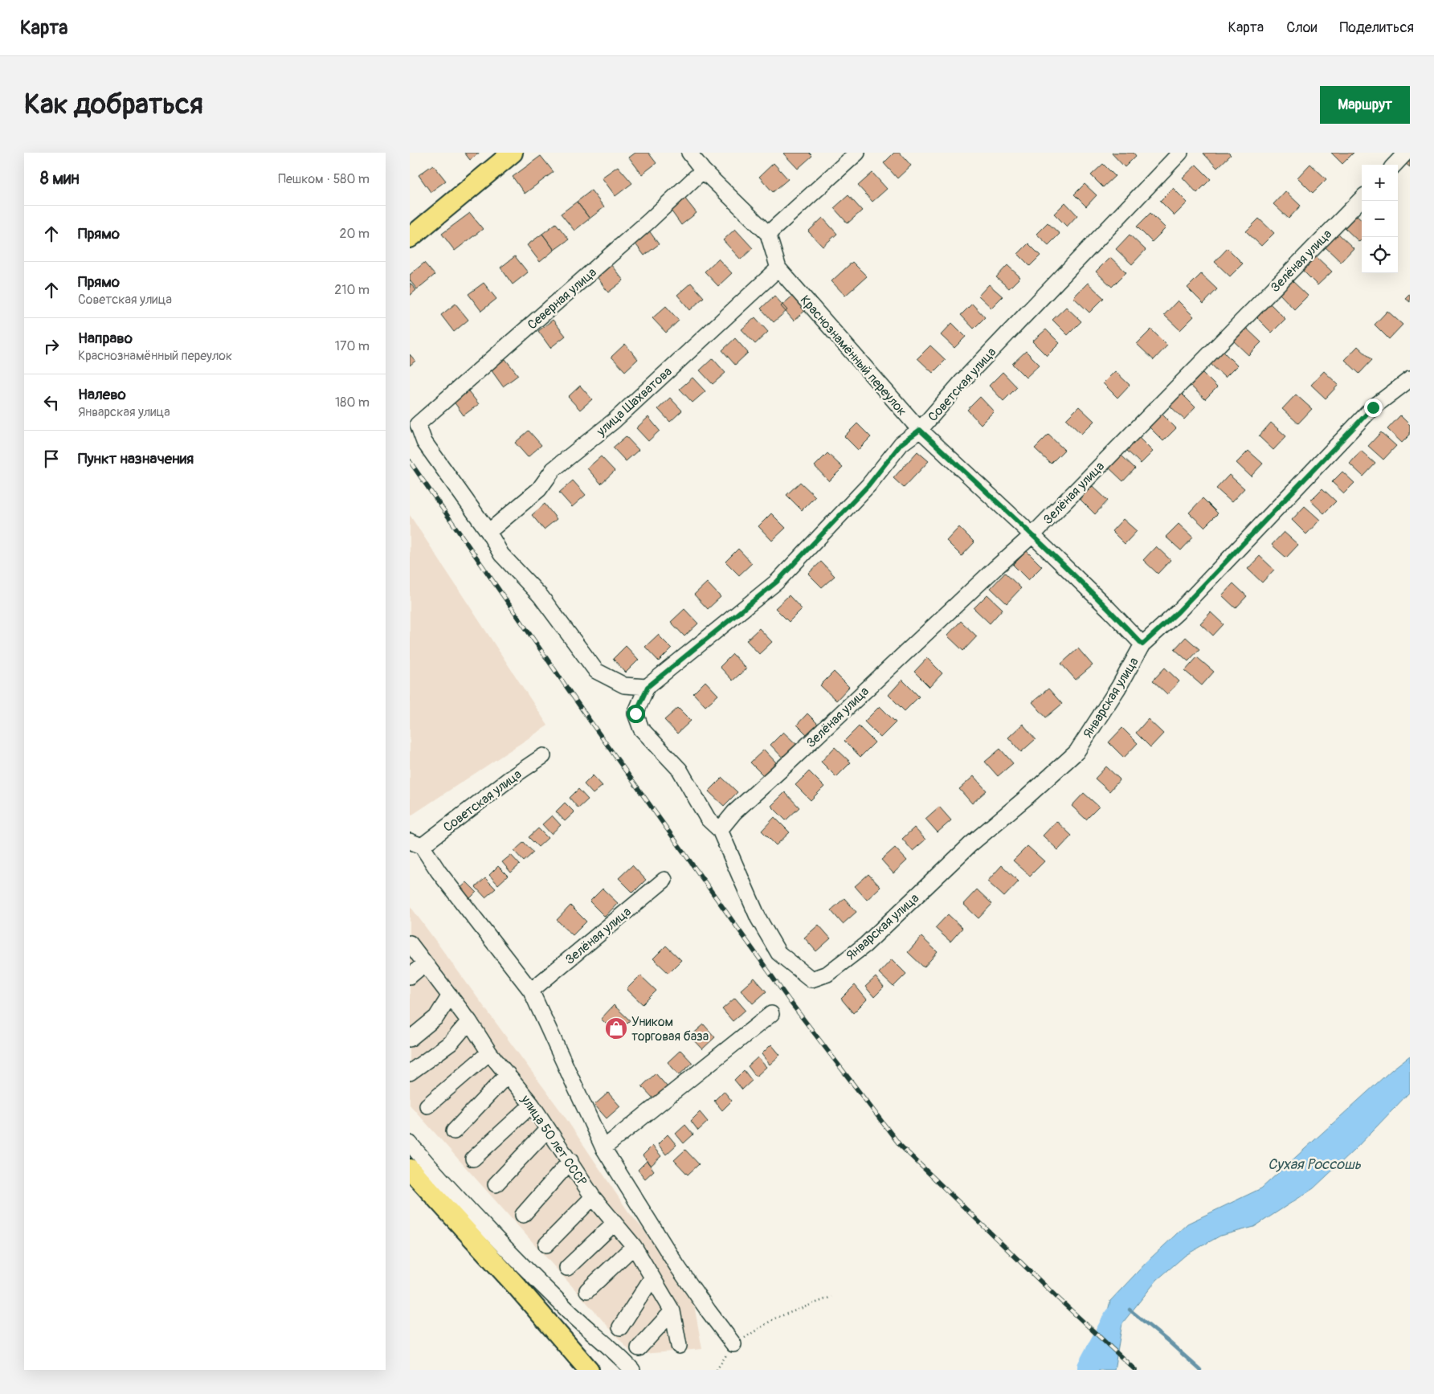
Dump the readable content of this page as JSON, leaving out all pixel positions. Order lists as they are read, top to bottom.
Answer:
{
  "streets": {
    "street": [
      "Зелёная улица",
      "Северная улица",
      "Краснознамённый переулок",
      "Советская улица",
      "улица Шахватова",
      "Январская улица",
      "улица 50 лет СССР"
    ]
  },
  "crossings": [
    ["Зелёная улица", "Краснознамённый переулок"],
    ["Зелёная улица", "Январская улица"],
    ["Северная улица", "Краснознамённый переулок"],
    ["Северная улица", "улица Шахватова"],
    ["Краснознамённый переулок", "Советская улица"],
    ["Краснознамённый переулок", "улица Шахватова"],
    ["Краснознамённый переулок", "Январская улица"]
  ],
  "water": ["Сухая Россошь"],
  "places": {
    "shop": ["Уником торговая база"]
  },
  "page": {
    "header": "Карта",
    "nav": ["Карта", "Слои", "Поделиться"],
    "buttons": "Маршрут",
    "title": "Как добраться",
    "heading": ["8 мин", "Пешком · 580 m"],
    "map_buttons": ["+", "−"],
    "list": [
      ["Прямо", "20 m"],
      ["Прямо", "Советская улица", "210 m"],
      ["Направо", "Краснознамённый переулок", "170 m"],
      ["Налево", "Январская улица", "180 m"],
      "Пункт назначения"
    ]
  }
}
